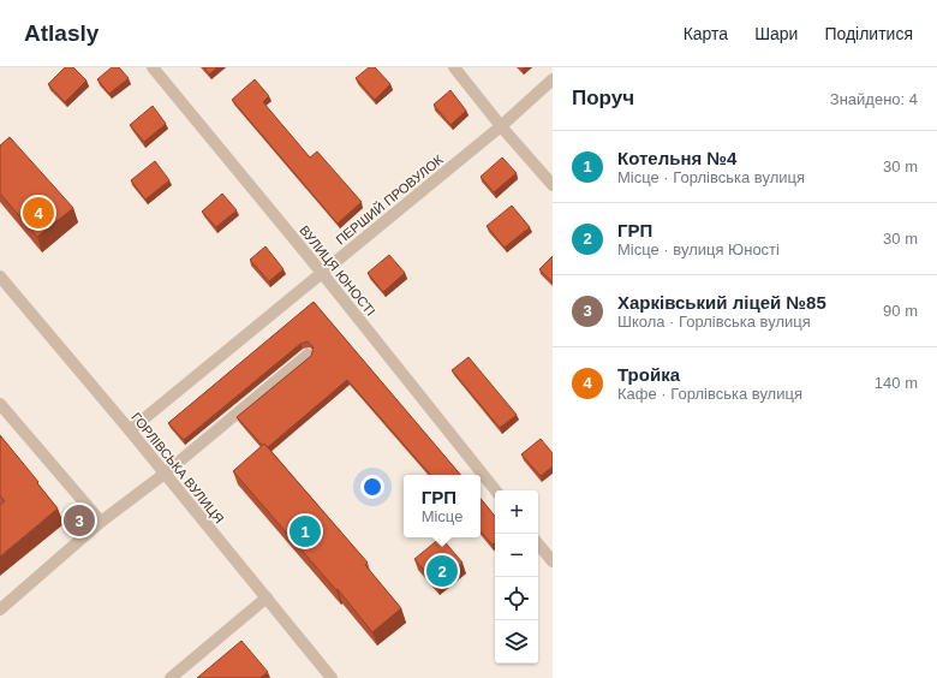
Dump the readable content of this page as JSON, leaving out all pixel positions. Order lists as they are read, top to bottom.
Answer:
{
  "streets": {
    "street": ["ПЕРШИЙ ПРОВУЛОК", "ВУЛИЦЯ ЮНОСТІ", "ГОРЛІВСЬКА ВУЛИЦЯ"]
  },
  "crossings": [
    ["ПЕРШИЙ ПРОВУЛОК", "ВУЛИЦЯ ЮНОСТІ"],
    ["ПЕРШИЙ ПРОВУЛОК", "ГОРЛІВСЬКА ВУЛИЦЯ"]
  ],
  "page": {
    "header": "Atlasly",
    "nav": ["Карта", "Шари", "Поділитися"],
    "heading": ["Поруч", "Знайдено: 4"],
    "list": [
      {
        "mark": "1",
        "name": "Котельня №4",
        "note": "Місце · Горлівська вулиця",
        "value": "30 m"
      },
      {
        "mark": "2",
        "name": "ГРП",
        "note": "Місце · вулиця Юності",
        "value": "30 m"
      },
      {
        "mark": "3",
        "name": "Харківський ліцей №85",
        "note": "Школа · Горлівська вулиця",
        "value": "90 m"
      },
      {
        "mark": "4",
        "name": "Тройка",
        "note": "Кафе · Горлівська вулиця",
        "value": "140 m"
      }
    ],
    "pins": [
      "4",
      "3",
      "1",
      "2"
    ],
    "popup": ["ГРП", "Місце"],
    "map_buttons": ["+", "−"]
  }
}
